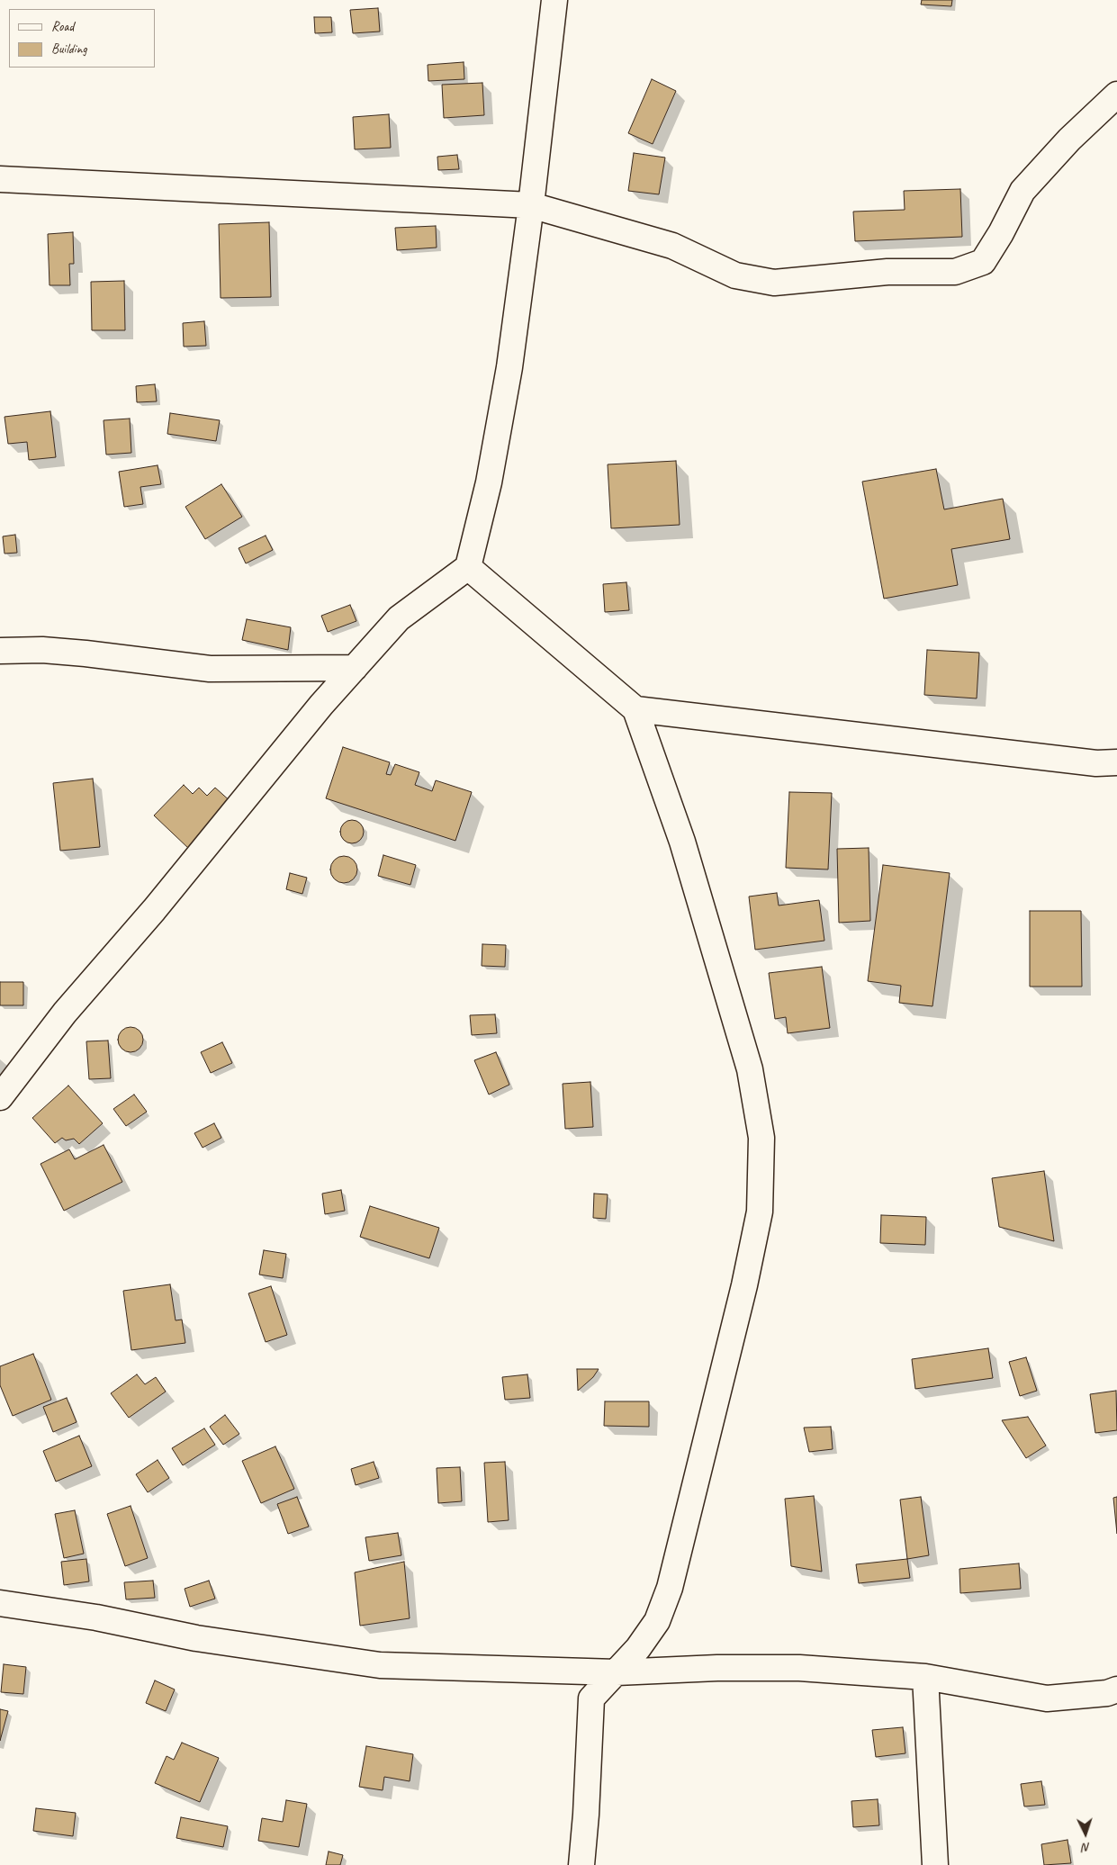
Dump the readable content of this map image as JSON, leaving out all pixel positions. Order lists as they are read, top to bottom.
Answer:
{
  "legend": ["Road", "Building"],
  "north": "bottom"
}
